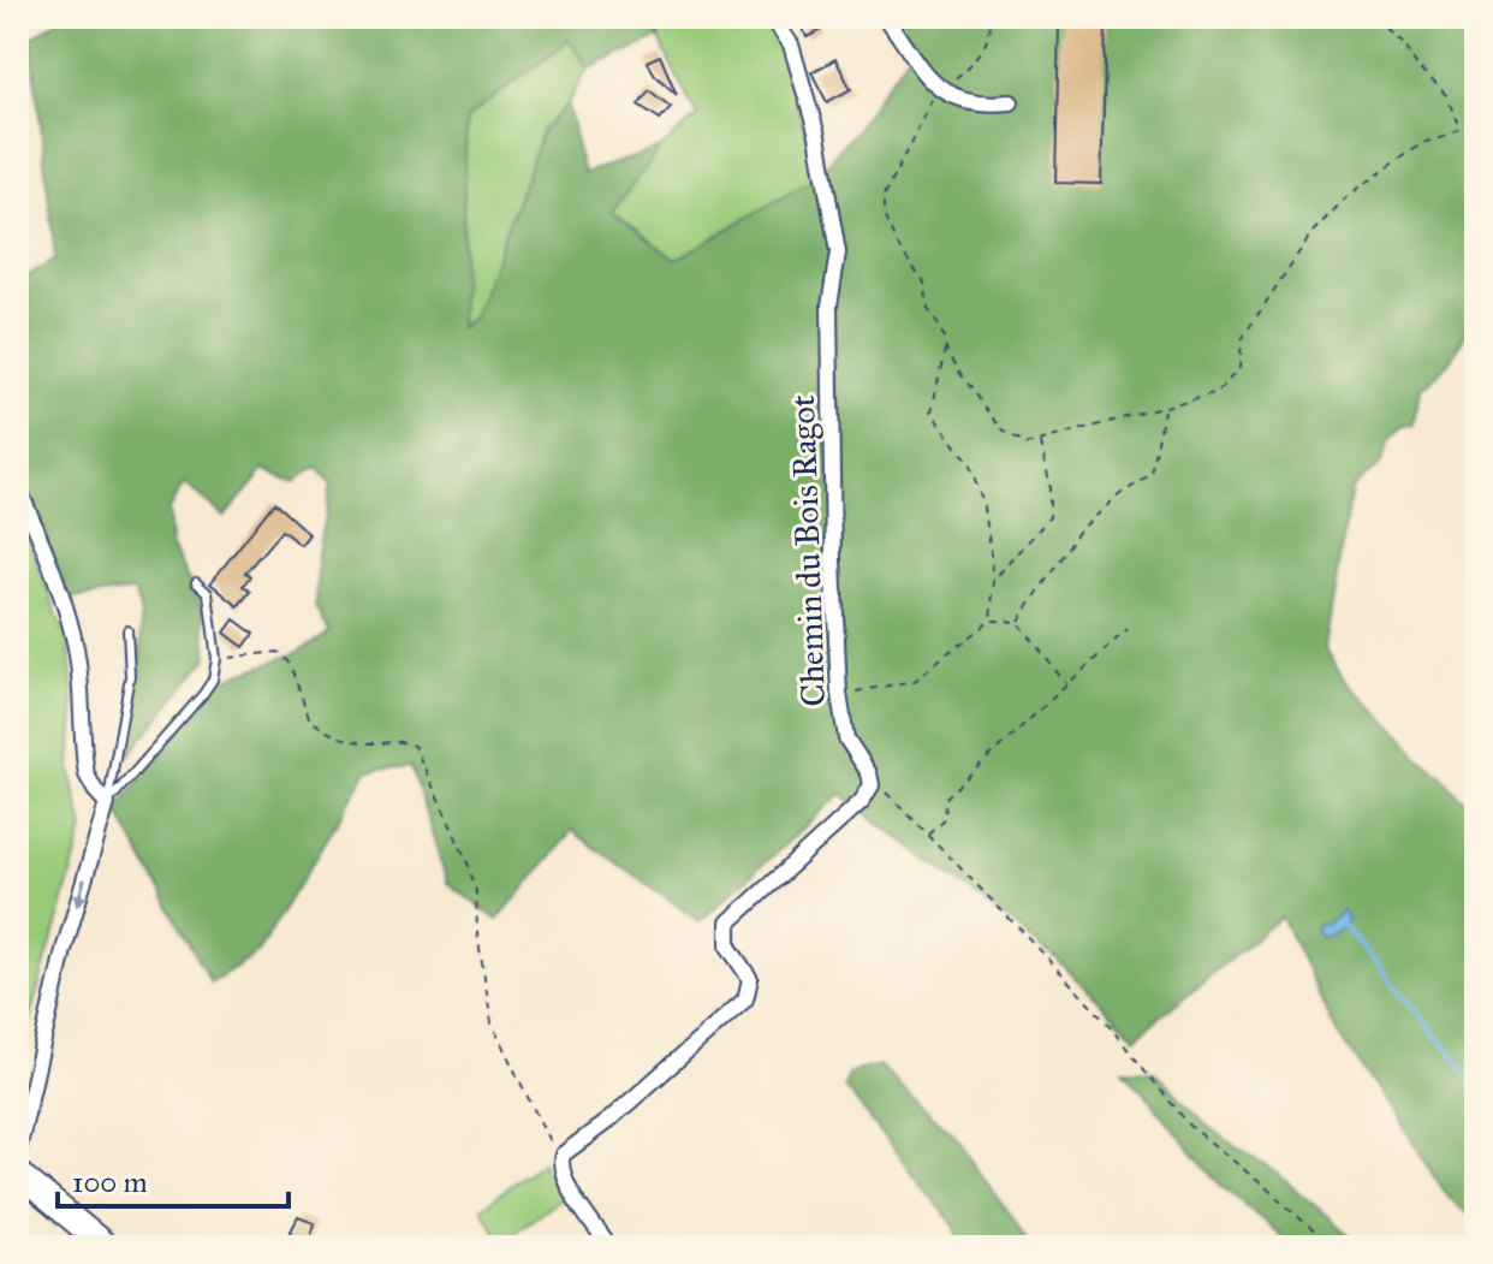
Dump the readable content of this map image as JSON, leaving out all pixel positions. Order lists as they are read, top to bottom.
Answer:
{
  "streets": {
    "street": ["Chemin du Bois Ragot"]
  },
  "scale_bar": "100 m"
}
